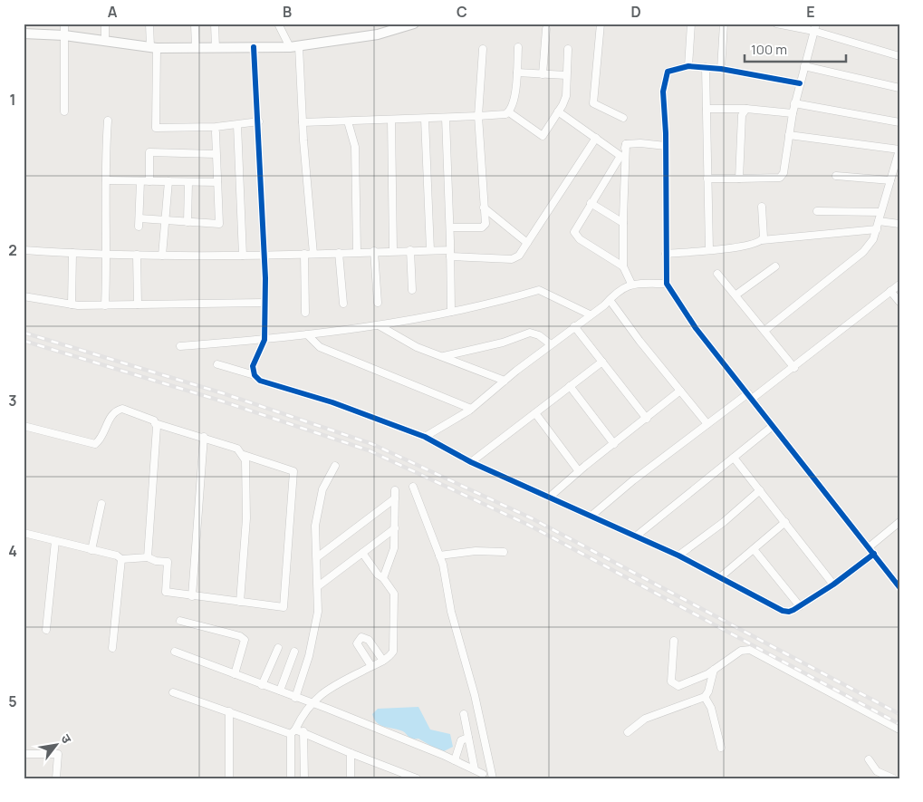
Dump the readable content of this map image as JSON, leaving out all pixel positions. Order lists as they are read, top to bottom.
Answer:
{
  "scale_bar": "100 m",
  "north": "top right",
  "grid": {
    "columns": [
      "A",
      "B",
      "C",
      "D",
      "E"
    ],
    "rows": [
      "1",
      "2",
      "3",
      "4",
      "5"
    ]
  }
}
